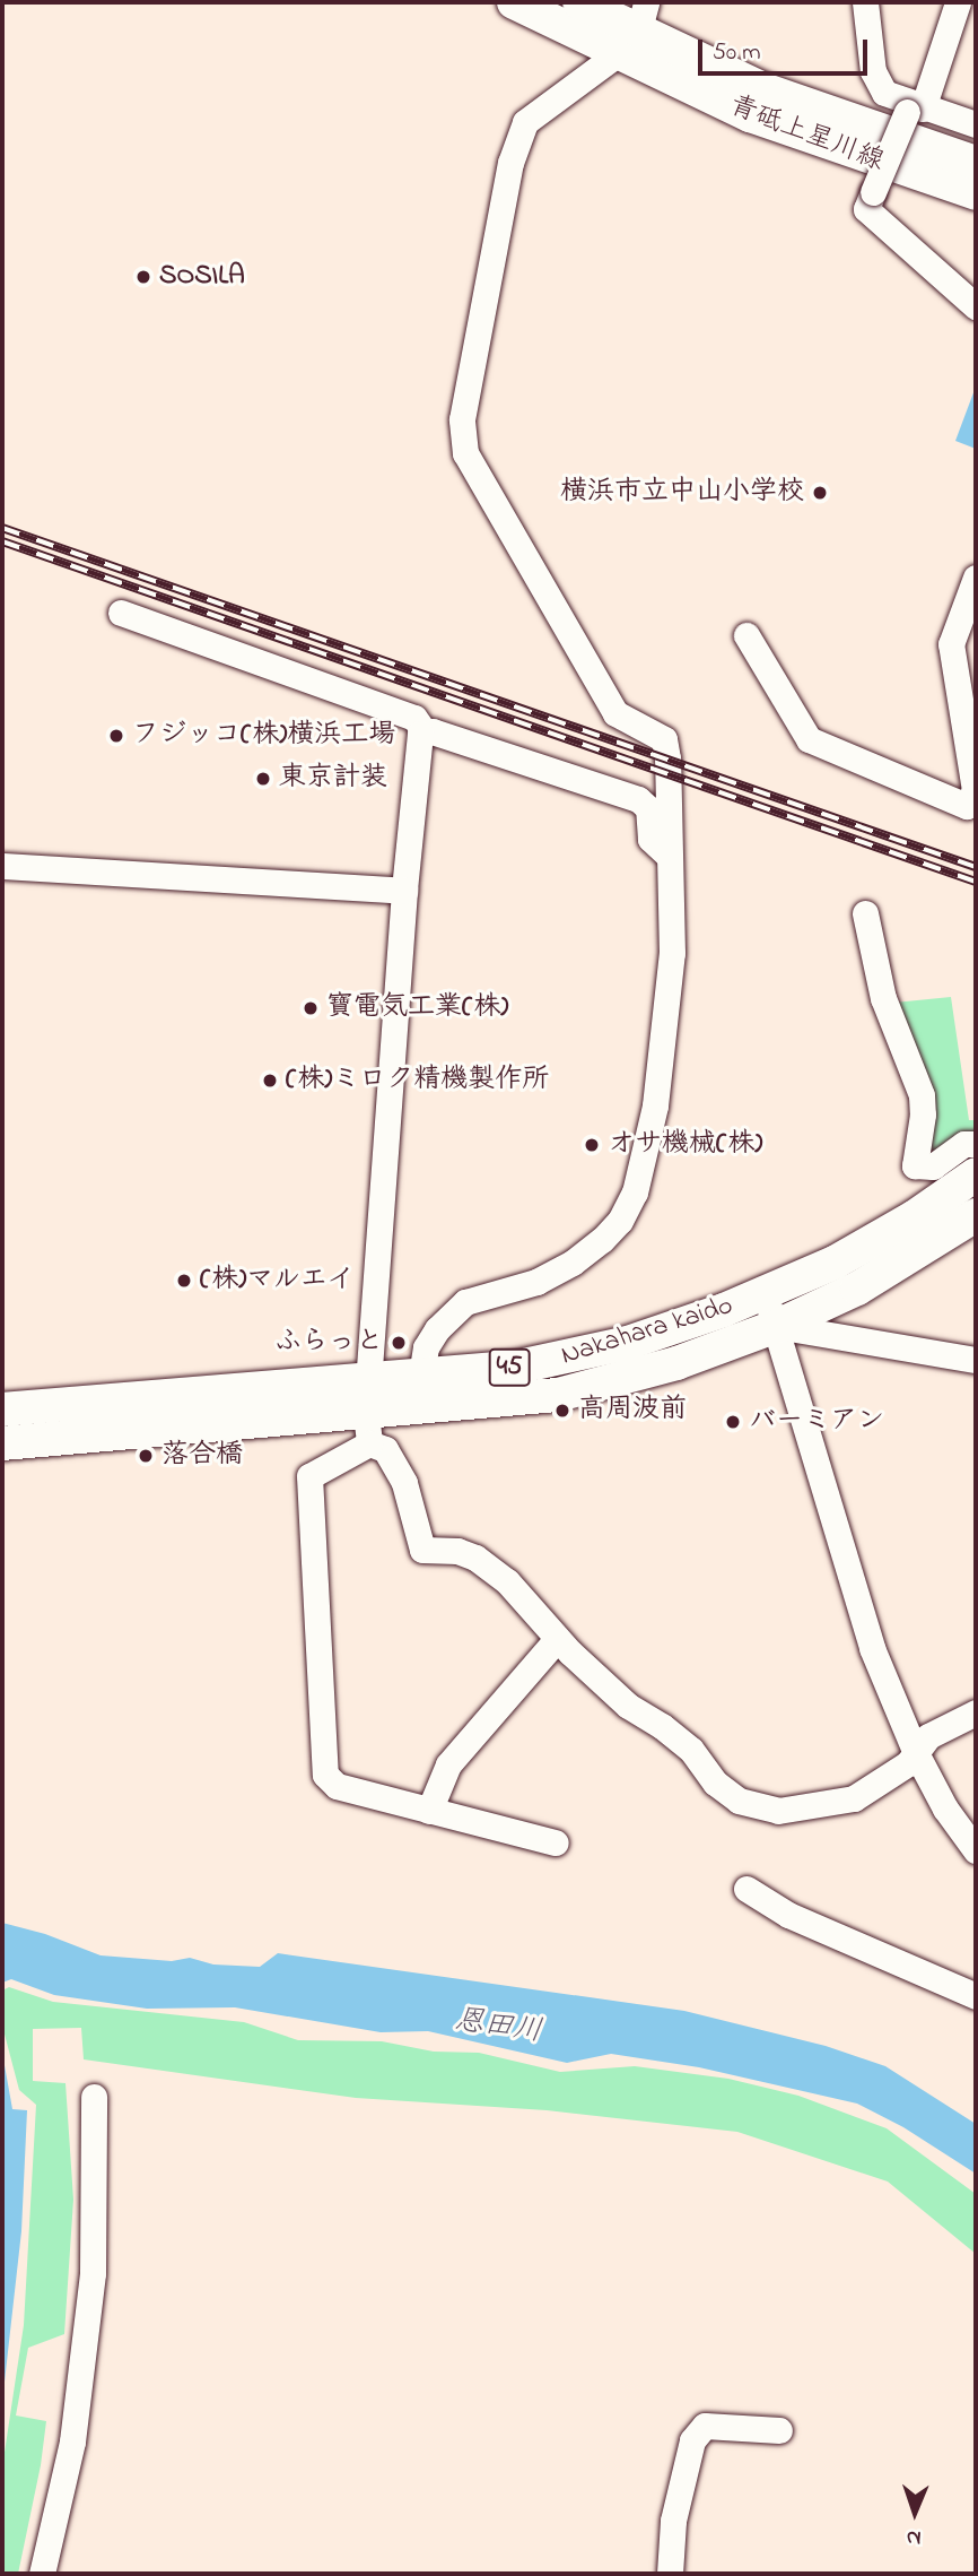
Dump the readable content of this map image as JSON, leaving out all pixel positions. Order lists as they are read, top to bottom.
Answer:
{
  "streets": {
    "main road": ["青砥上星川線", "Nakahara kaido", "45"]
  },
  "water": ["恩田川"],
  "places": [
    "SOSILA",
    "横浜市立中山小学校",
    "フジッコ(株)横浜工場",
    "東京計装",
    "寶電気工業(株)",
    "(株)ミロク精機製作所",
    "オサ機械(株)",
    "(株)マルエイ",
    "ふらっと",
    "高周波前",
    "バーミアン",
    "落合橋"
  ],
  "scale_bar": "50 m",
  "north": "bottom"
}
